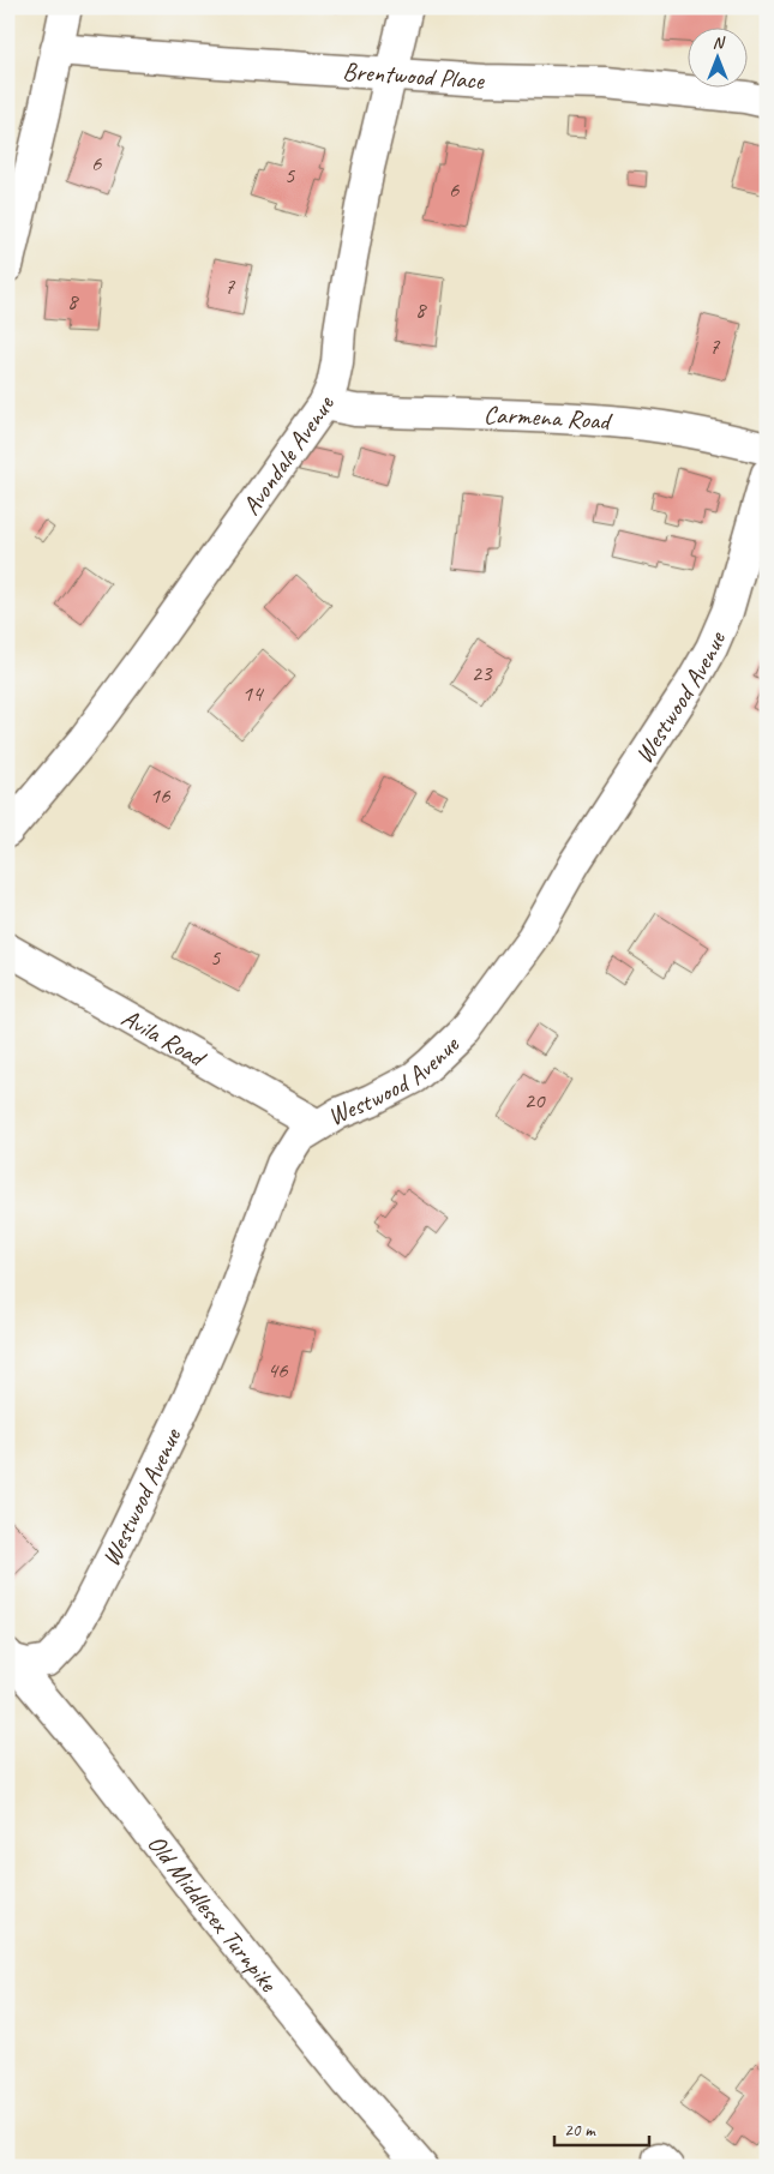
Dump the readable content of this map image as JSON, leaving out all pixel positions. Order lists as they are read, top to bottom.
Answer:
{
  "streets": {
    "street": [
      "Brentwood Place",
      "Carmena Road",
      "Avondale Avenue",
      "Westwood Avenue",
      "Avila Road",
      "Old Middlesex Turnpike"
    ]
  },
  "crossings": [
    ["Brentwood Place", "Avondale Avenue"],
    ["Carmena Road", "Avondale Avenue"],
    ["Westwood Avenue", "Avila Road"],
    ["Westwood Avenue", "Old Middlesex Turnpike"]
  ],
  "house_numbers": [
    "6",
    "5",
    "6",
    "7",
    "8",
    "8",
    "7",
    "23",
    "14",
    "16",
    "5",
    "20",
    "46"
  ],
  "scale_bar": "20 m",
  "north": "top"
}
